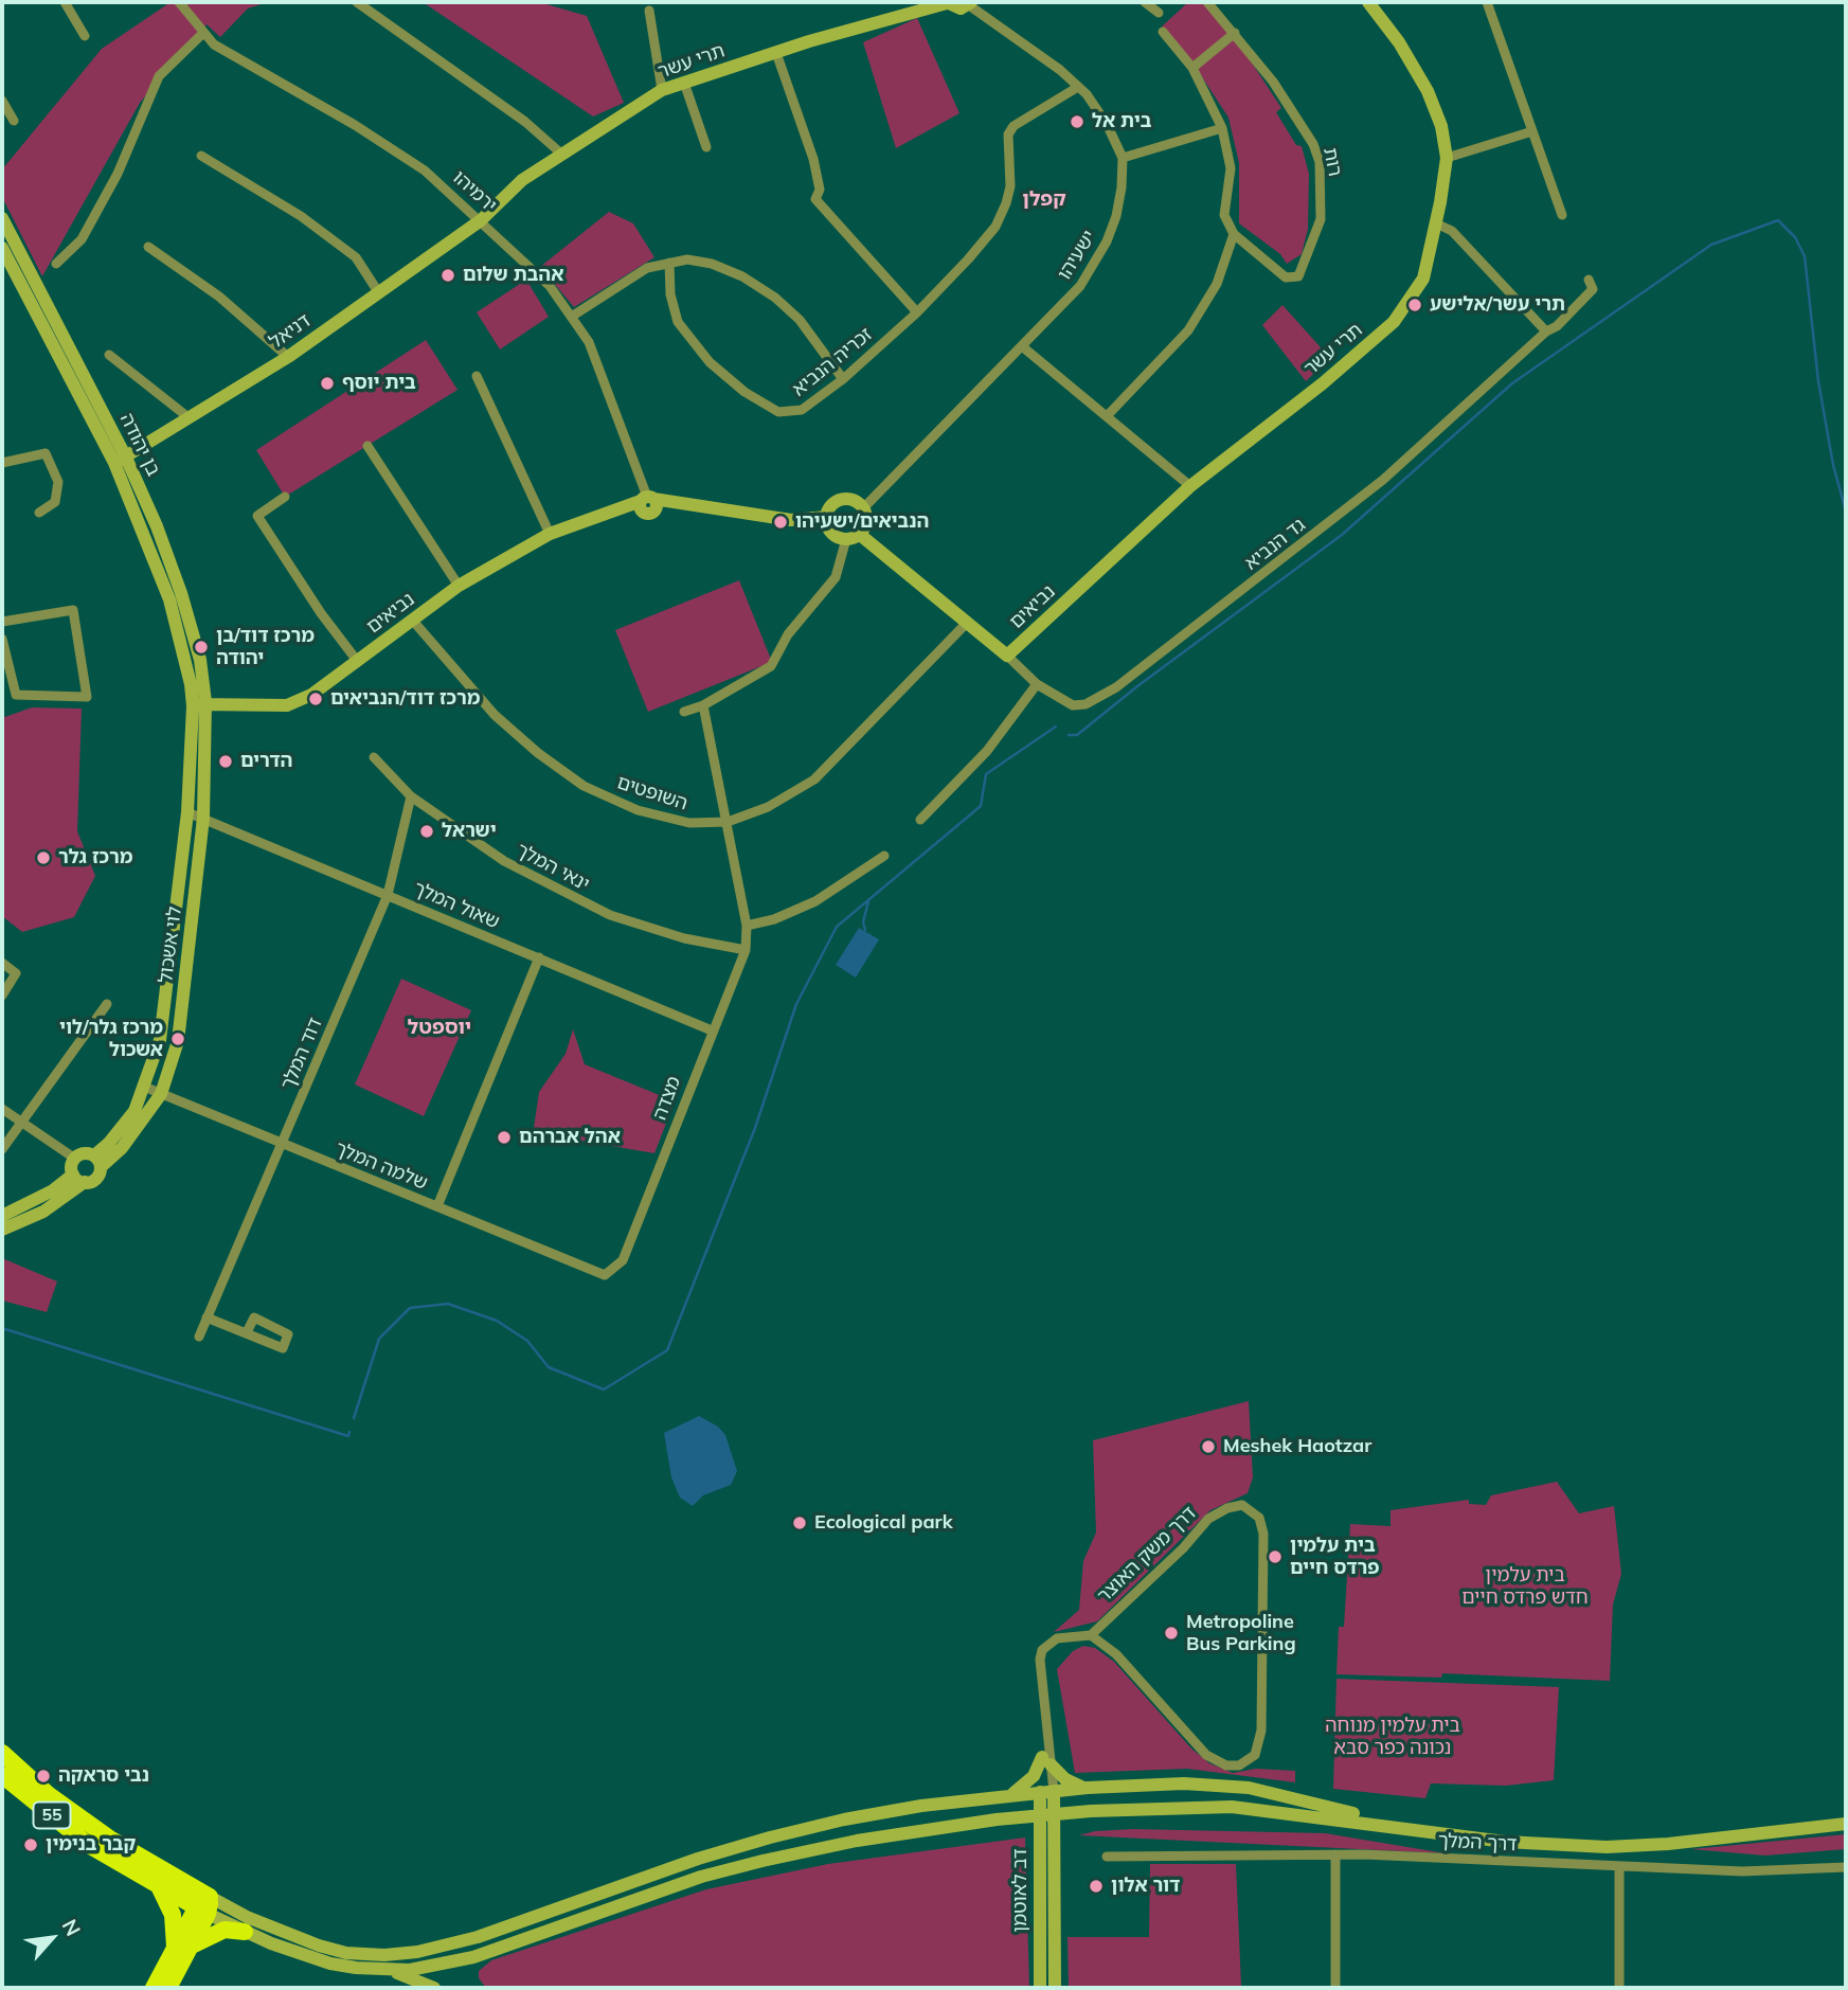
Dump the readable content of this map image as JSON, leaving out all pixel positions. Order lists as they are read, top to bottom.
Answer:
{
  "streets": {
    "highway": ["55"],
    "street": [
      "תרי עשר",
      "רות",
      "ירמיהו",
      "ישעיהו",
      "דניאל",
      "זכריה הנביא",
      "בן יהודה",
      "גד הנביא",
      "נביאים",
      "השופטים",
      "ינאי המלך",
      "שאול המלך",
      "לוי אשכול",
      "דוד המלך",
      "מצדה",
      "שלמה המלך",
      "דרך משק האוצר",
      "דרך המלך",
      "דב לאוטמן"
    ]
  },
  "crossings": [
    ["תרי עשר", "ירמיהו"],
    ["תרי עשר", "דניאל"],
    ["תרי עשר", "נביאים"],
    ["ירמיהו", "דניאל"],
    ["ירמיהו", "נביאים"],
    ["ישעיהו", "זכריה הנביא"],
    ["ישעיהו", "נביאים"],
    ["דניאל", "בן יהודה"],
    ["בן יהודה", "נביאים"],
    ["בן יהודה", "לוי אשכול"],
    ["גד הנביא", "נביאים"],
    ["נביאים", "השופטים"],
    ["נביאים", "לוי אשכול"],
    ["השופטים", "מצדה"],
    ["ינאי המלך", "דוד המלך"],
    ["ינאי המלך", "מצדה"],
    ["שאול המלך", "לוי אשכול"],
    ["שאול המלך", "דוד המלך"],
    ["שאול המלך", "מצדה"],
    ["לוי אשכול", "שלמה המלך"],
    ["דוד המלך", "שלמה המלך"],
    ["מצדה", "שלמה המלך"]
  ],
  "districts": ["קפלן", "יוספטל"],
  "parks": ["בית עלמין חדש פרדס חיים", "בית עלמין מנוחה נכונה כפר סבא"],
  "places": [
    "בית אל",
    "אהבת שלום",
    "תרי עשר/אלישע",
    "בית יוסף",
    "הנביאים/ישעיהו",
    "מרכז דוד/בן יהודה",
    "מרכז דוד/הנביאים",
    "הדרים",
    "ישראל",
    "מרכז גלר",
    "מרכז גלר/לוי אשכול",
    "אהל אברהם",
    "Meshek Haotzar",
    "Ecological park",
    "בית עלמין פרדס חיים",
    "Metropoline Bus Parking",
    "נבי סראקה",
    "קבר בנימין",
    "דור אלון"
  ],
  "north": "top right"
}
